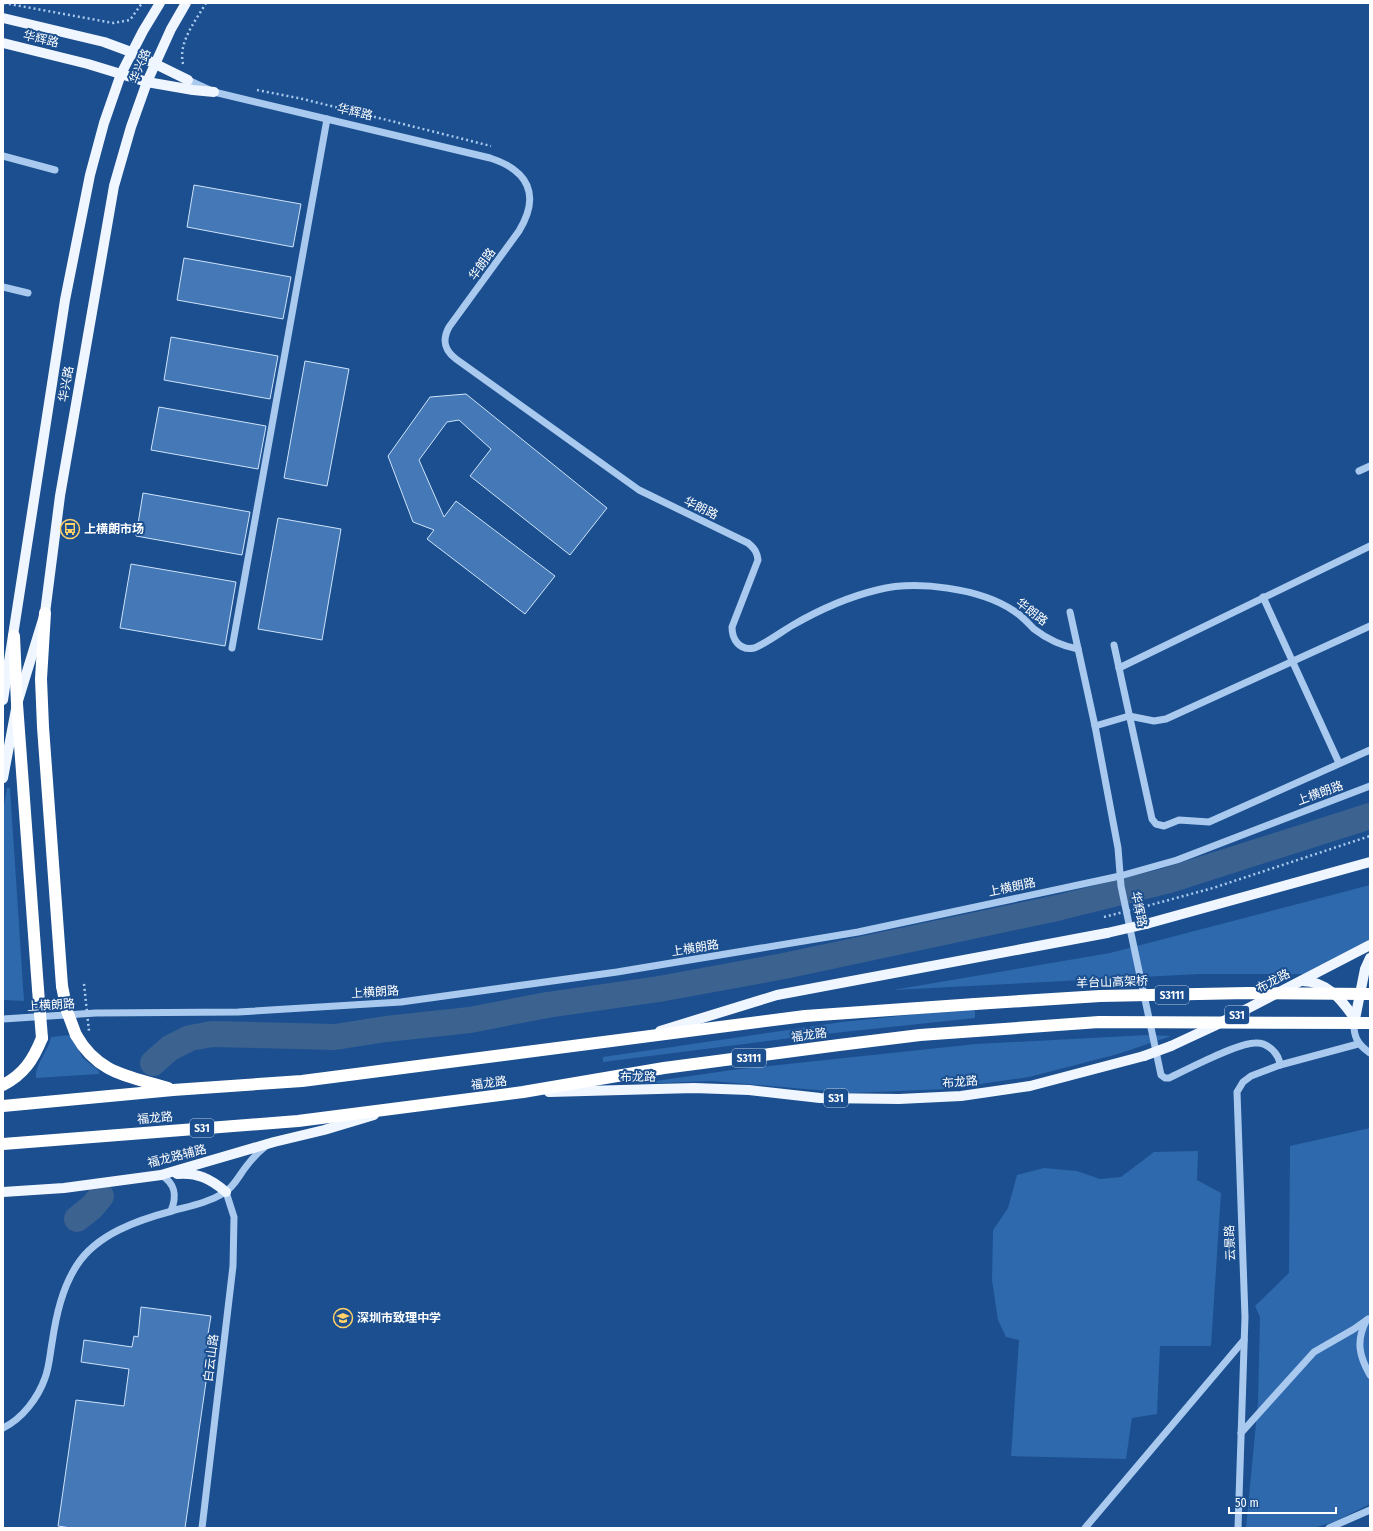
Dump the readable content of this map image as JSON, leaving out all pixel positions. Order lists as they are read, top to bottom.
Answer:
{
  "streets": {
    "highway": [
      "羊台山高架桥",
      "S3111",
      "S31",
      "福龙路"
    ],
    "main road": [
      "华辉路",
      "华兴路",
      "布龙路",
      "福龙路辅路"
    ],
    "street": [
      "华朗路",
      "上横朗路",
      "云景路",
      "白云山路"
    ]
  },
  "crossings": [
    ["华辉路", "华兴路"],
    ["华辉路", "华朗路"],
    ["华辉路", "上横朗路"],
    ["华辉路", "云景路"],
    ["布龙路", "福龙路"],
    ["羊台山高架桥", "福龙路"],
    ["福龙路", "福龙路辅路"]
  ],
  "places": {
    "bus stop": ["上横朗市场"],
    "school or university": ["深圳市致理中学"]
  },
  "scale_bar": "50 m"
}
